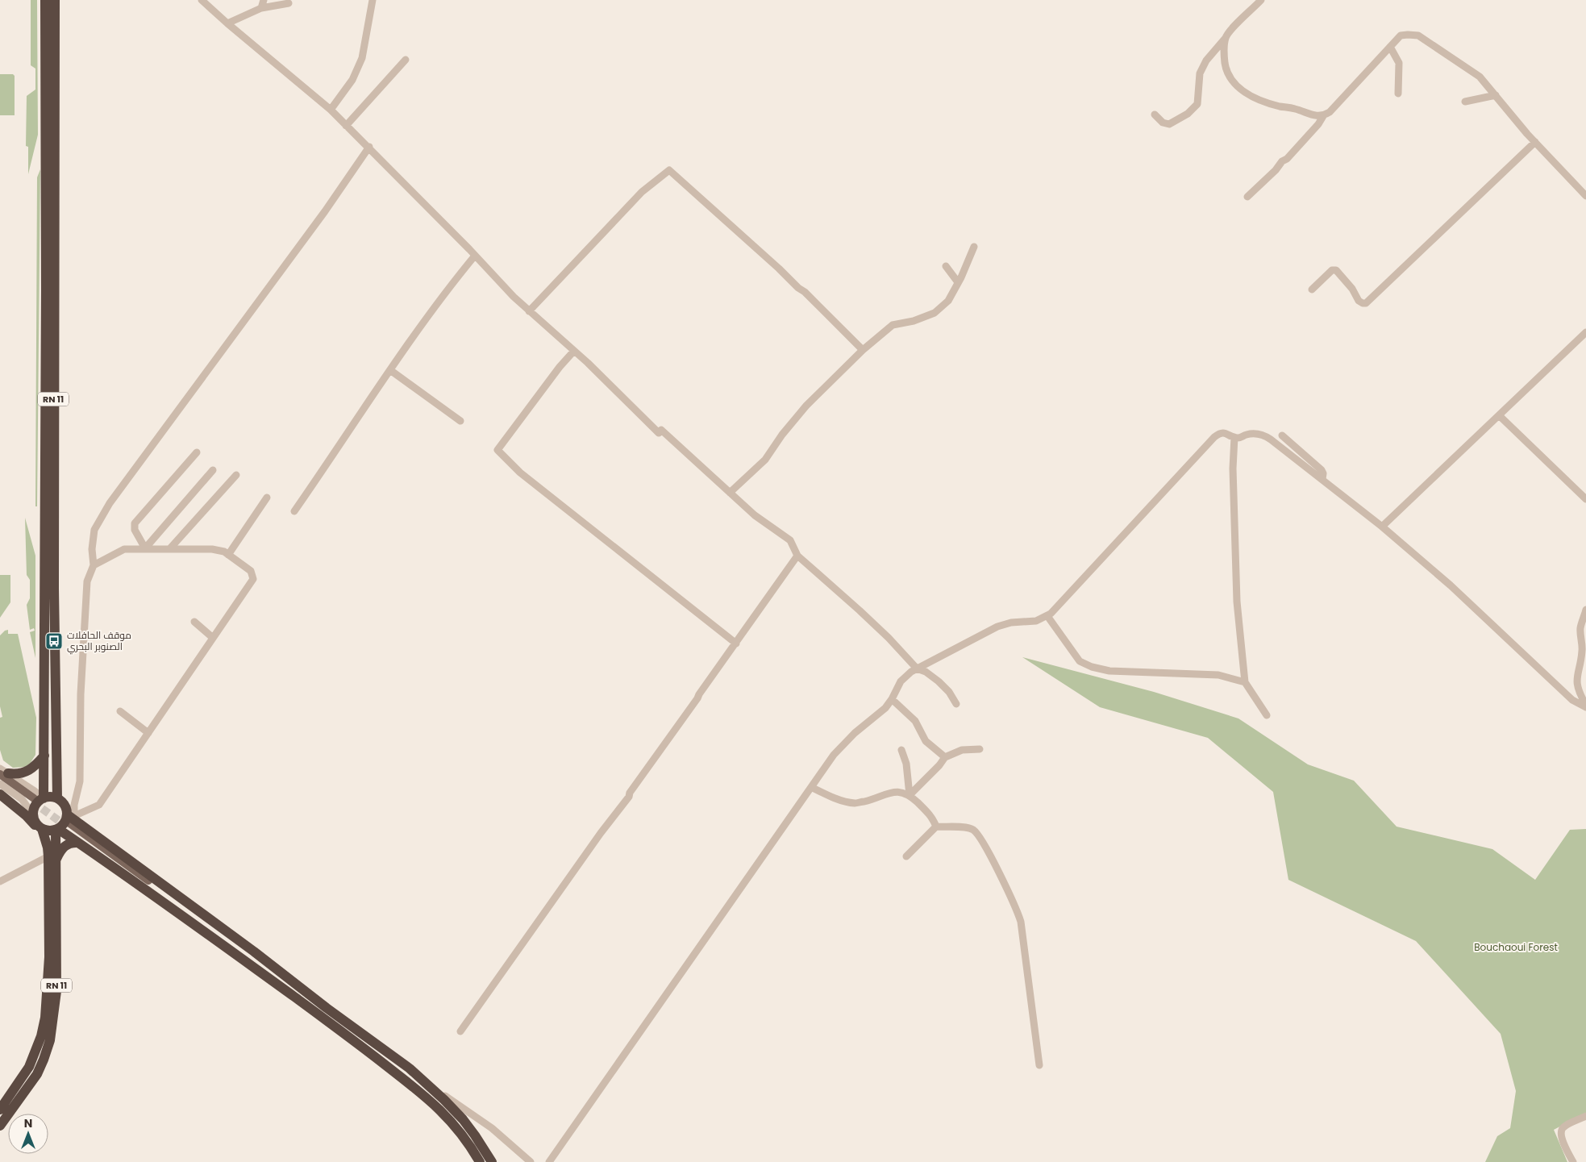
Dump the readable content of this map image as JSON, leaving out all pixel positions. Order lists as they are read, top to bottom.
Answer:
{
  "streets": {
    "highway": ["RN 11"]
  },
  "parks": ["Bouchaoui Forest"],
  "places": {
    "bus stop": ["موقف الحافلات الصنوبر البحري"]
  },
  "north": "top"
}
